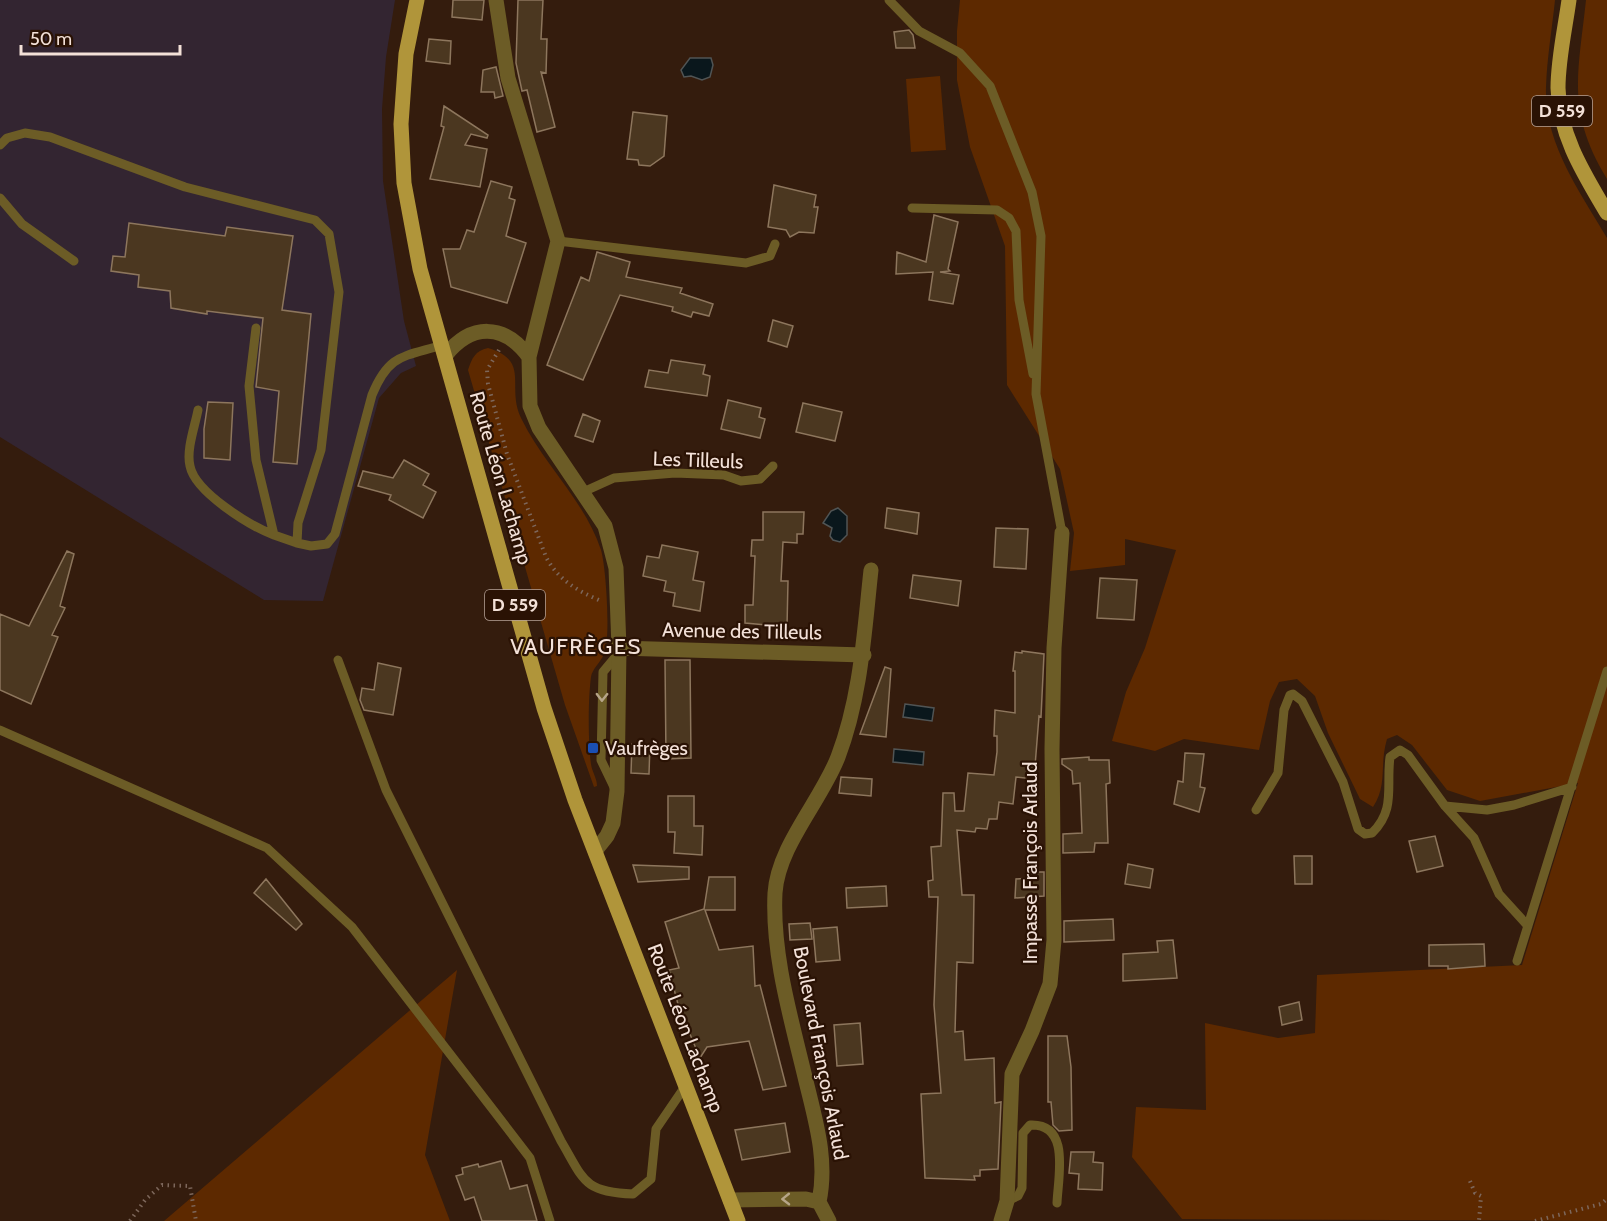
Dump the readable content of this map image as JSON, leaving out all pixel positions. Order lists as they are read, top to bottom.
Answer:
{
  "streets": {
    "main road": ["D 559", "Route Léon Lachamp"],
    "street": ["Avenue des Tilleuls", "Impasse François Arlaud", "Boulevard François Arlaud"],
    "lane": ["Les Tilleuls"]
  },
  "crossings": [
    ["Avenue des Tilleuls", "Boulevard François Arlaud"]
  ],
  "districts": ["VAUFRÈGES"],
  "places": {
    "transit": ["Vaufrèges"]
  },
  "scale_bar": "50 m"
}
